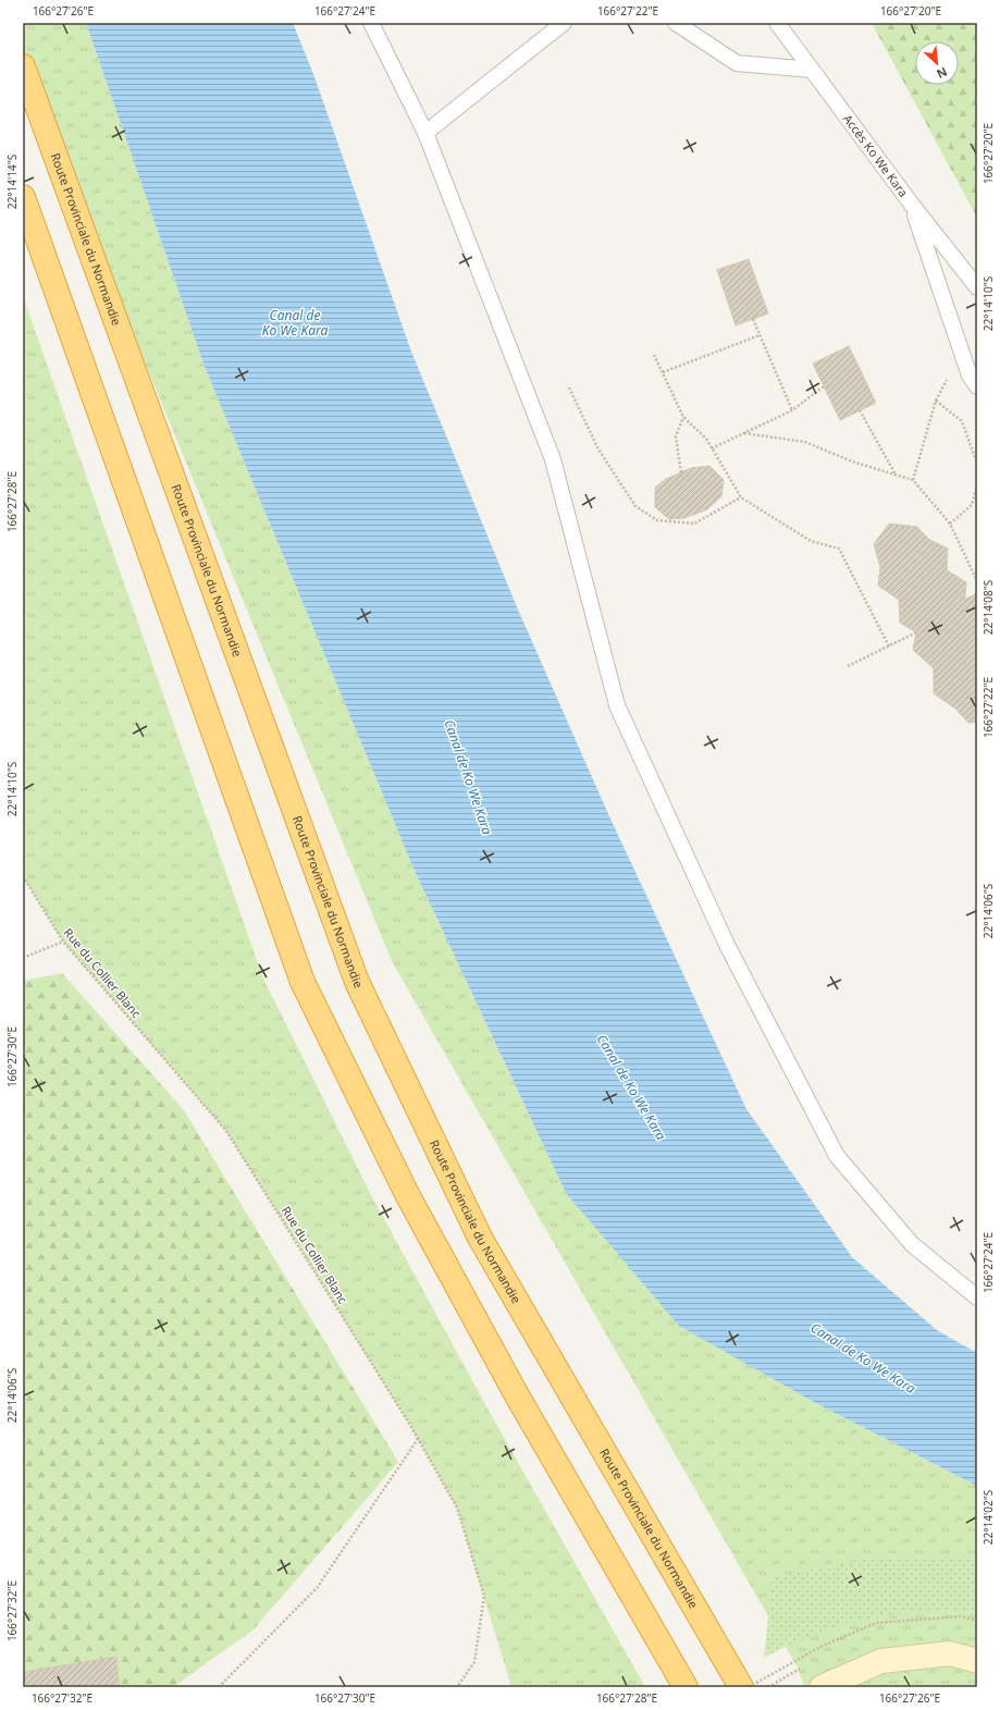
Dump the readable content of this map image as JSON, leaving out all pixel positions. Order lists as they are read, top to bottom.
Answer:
{
  "streets": {
    "highway": ["Route Provinciale du Normandie"],
    "lane": ["Accès Ko We Kara"],
    "path": ["Rue du Collier Blanc"]
  },
  "water": ["Canal de Ko We Kara"],
  "north": "bottom right",
  "coordinates": [
    "166°27'26\"E",
    "166°27'24\"E",
    "166°27'22\"E",
    "166°27'20\"E",
    "22°14'14\"S",
    "22°14'10\"S",
    "166°27'28\"E",
    "22°14'08\"S",
    "22°14'06\"S",
    "166°27'30\"E",
    "22°14'02\"S",
    "166°27'32\"E"
  ]
}
